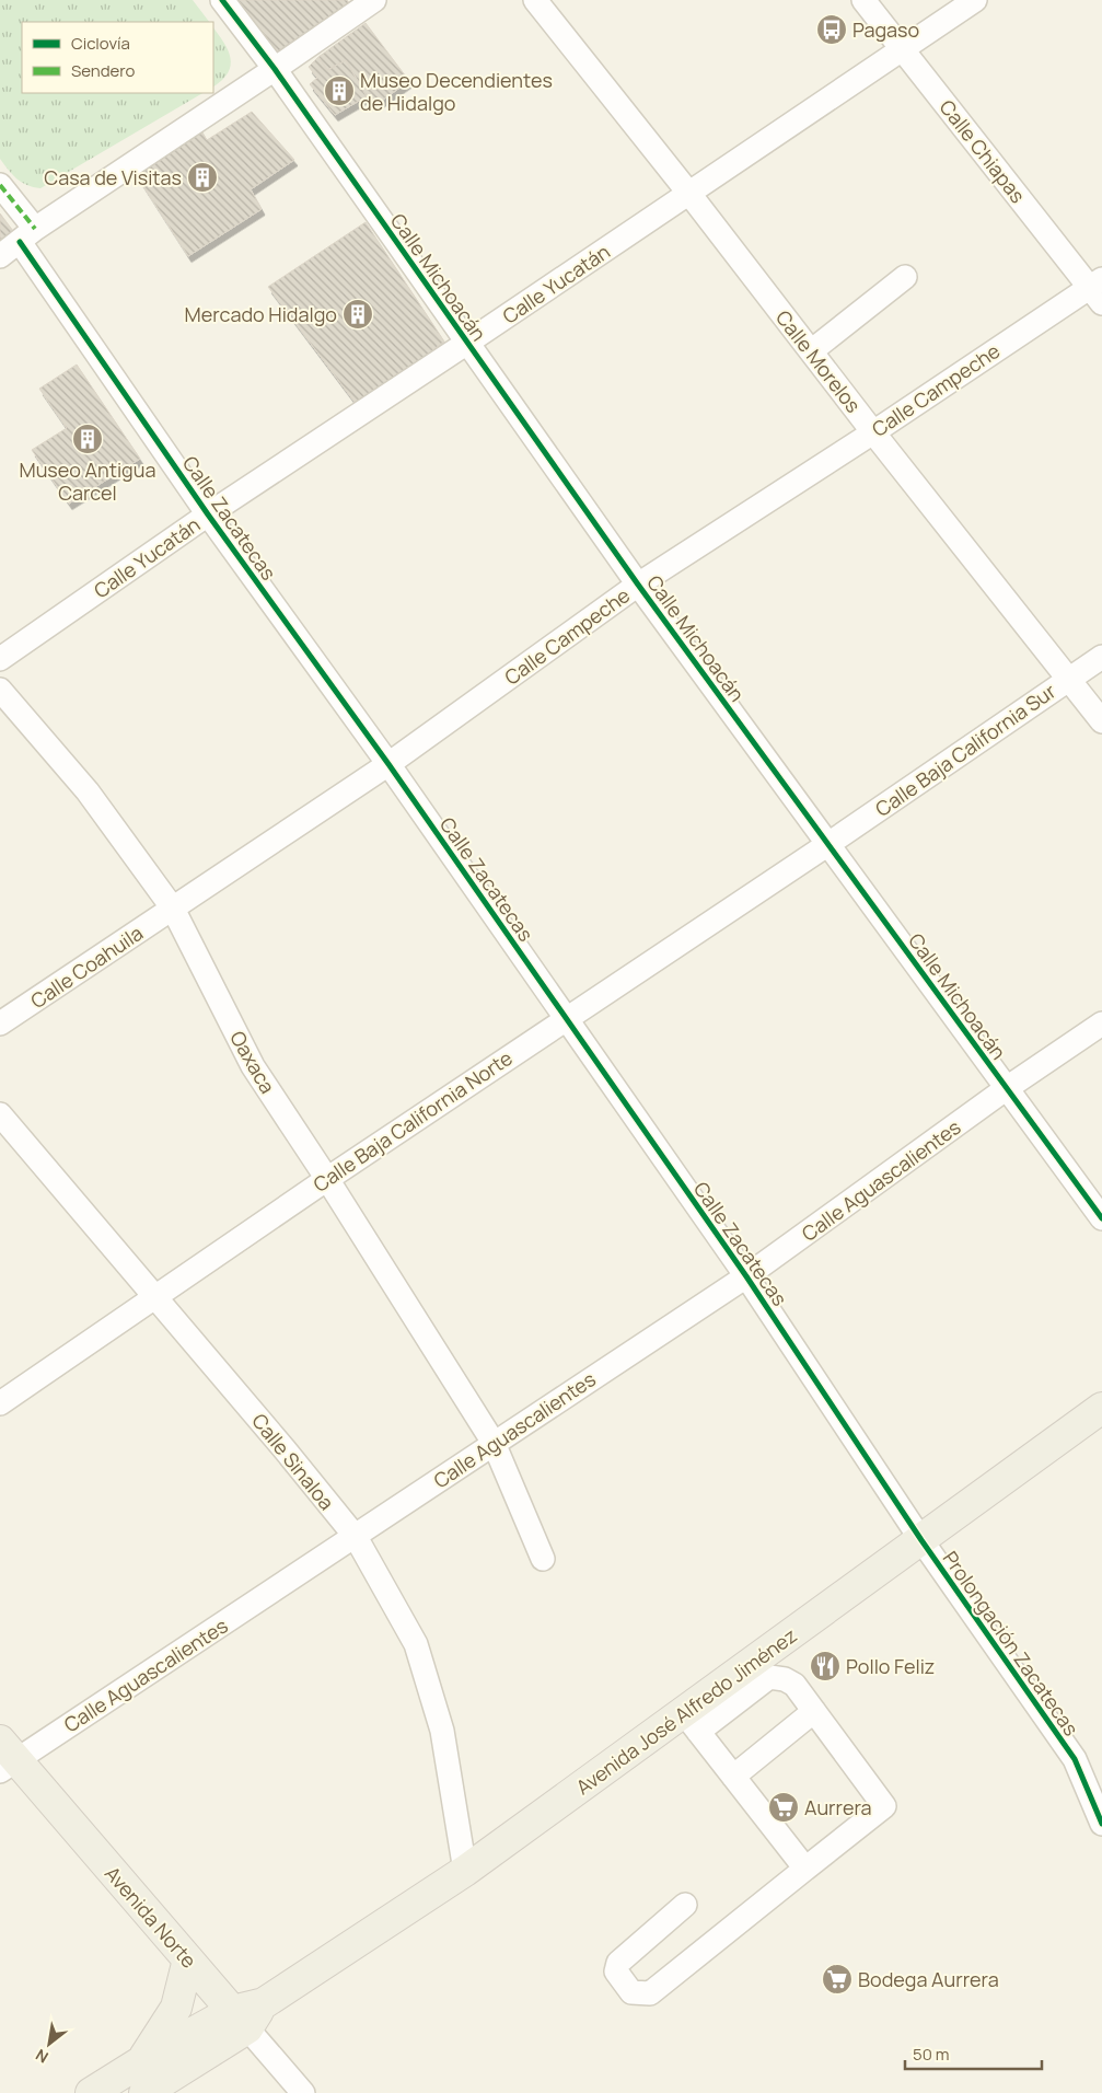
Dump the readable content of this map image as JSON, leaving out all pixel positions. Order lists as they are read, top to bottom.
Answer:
{
  "streets": {
    "main road": ["Avenida José Alfredo Jiménez", "Avenida Norte"],
    "street": [
      "Calle Chiapas",
      "Calle Michoacán",
      "Calle Yucatán",
      "Calle Morelos",
      "Calle Campeche",
      "Calle Zacatecas",
      "Calle Baja California Sur",
      "Calle Coahuila",
      "Oaxaca",
      "Calle Baja California Norte",
      "Calle Aguascalientes",
      "Calle Sinaloa",
      "Prolongación Zacatecas"
    ]
  },
  "crossings": [
    ["Calle Chiapas", "Calle Yucatán"],
    ["Calle Chiapas", "Calle Campeche"],
    ["Calle Michoacán", "Calle Yucatán"],
    ["Calle Michoacán", "Calle Campeche"],
    ["Calle Michoacán", "Calle Baja California Sur"],
    ["Calle Michoacán", "Calle Baja California Norte"],
    ["Calle Michoacán", "Calle Aguascalientes"],
    ["Calle Yucatán", "Calle Morelos"],
    ["Calle Yucatán", "Calle Zacatecas"],
    ["Calle Morelos", "Calle Campeche"],
    ["Calle Morelos", "Calle Baja California Sur"],
    ["Calle Campeche", "Calle Zacatecas"],
    ["Calle Campeche", "Calle Coahuila"],
    ["Calle Campeche", "Oaxaca"],
    ["Calle Zacatecas", "Calle Baja California Norte"],
    ["Calle Zacatecas", "Calle Aguascalientes"],
    ["Calle Zacatecas", "Prolongación Zacatecas"],
    ["Calle Zacatecas", "Avenida José Alfredo Jiménez"],
    ["Calle Baja California Sur", "Calle Baja California Norte"],
    ["Calle Coahuila", "Oaxaca"],
    ["Oaxaca", "Calle Baja California Norte"],
    ["Oaxaca", "Calle Aguascalientes"],
    ["Calle Baja California Norte", "Calle Sinaloa"],
    ["Calle Aguascalientes", "Calle Sinaloa"],
    ["Calle Aguascalientes", "Avenida Norte"],
    ["Calle Sinaloa", "Avenida José Alfredo Jiménez"],
    ["Prolongación Zacatecas", "Avenida José Alfredo Jiménez"],
    ["Avenida José Alfredo Jiménez", "Avenida Norte"]
  ],
  "places": {
    "bus stop": ["Pagaso"],
    "building": [
      "Museo Decendientes de Hidalgo",
      "Casa de Visitas",
      "Mercado Hidalgo",
      "Museo Antigua Carcel"
    ],
    "restaurant": ["Pollo Feliz"],
    "supermarket": ["Aurrera", "Bodega Aurrera"]
  },
  "legend": ["Ciclovía", "Sendero"],
  "scale_bar": "50 m",
  "north": "bottom left"
}
